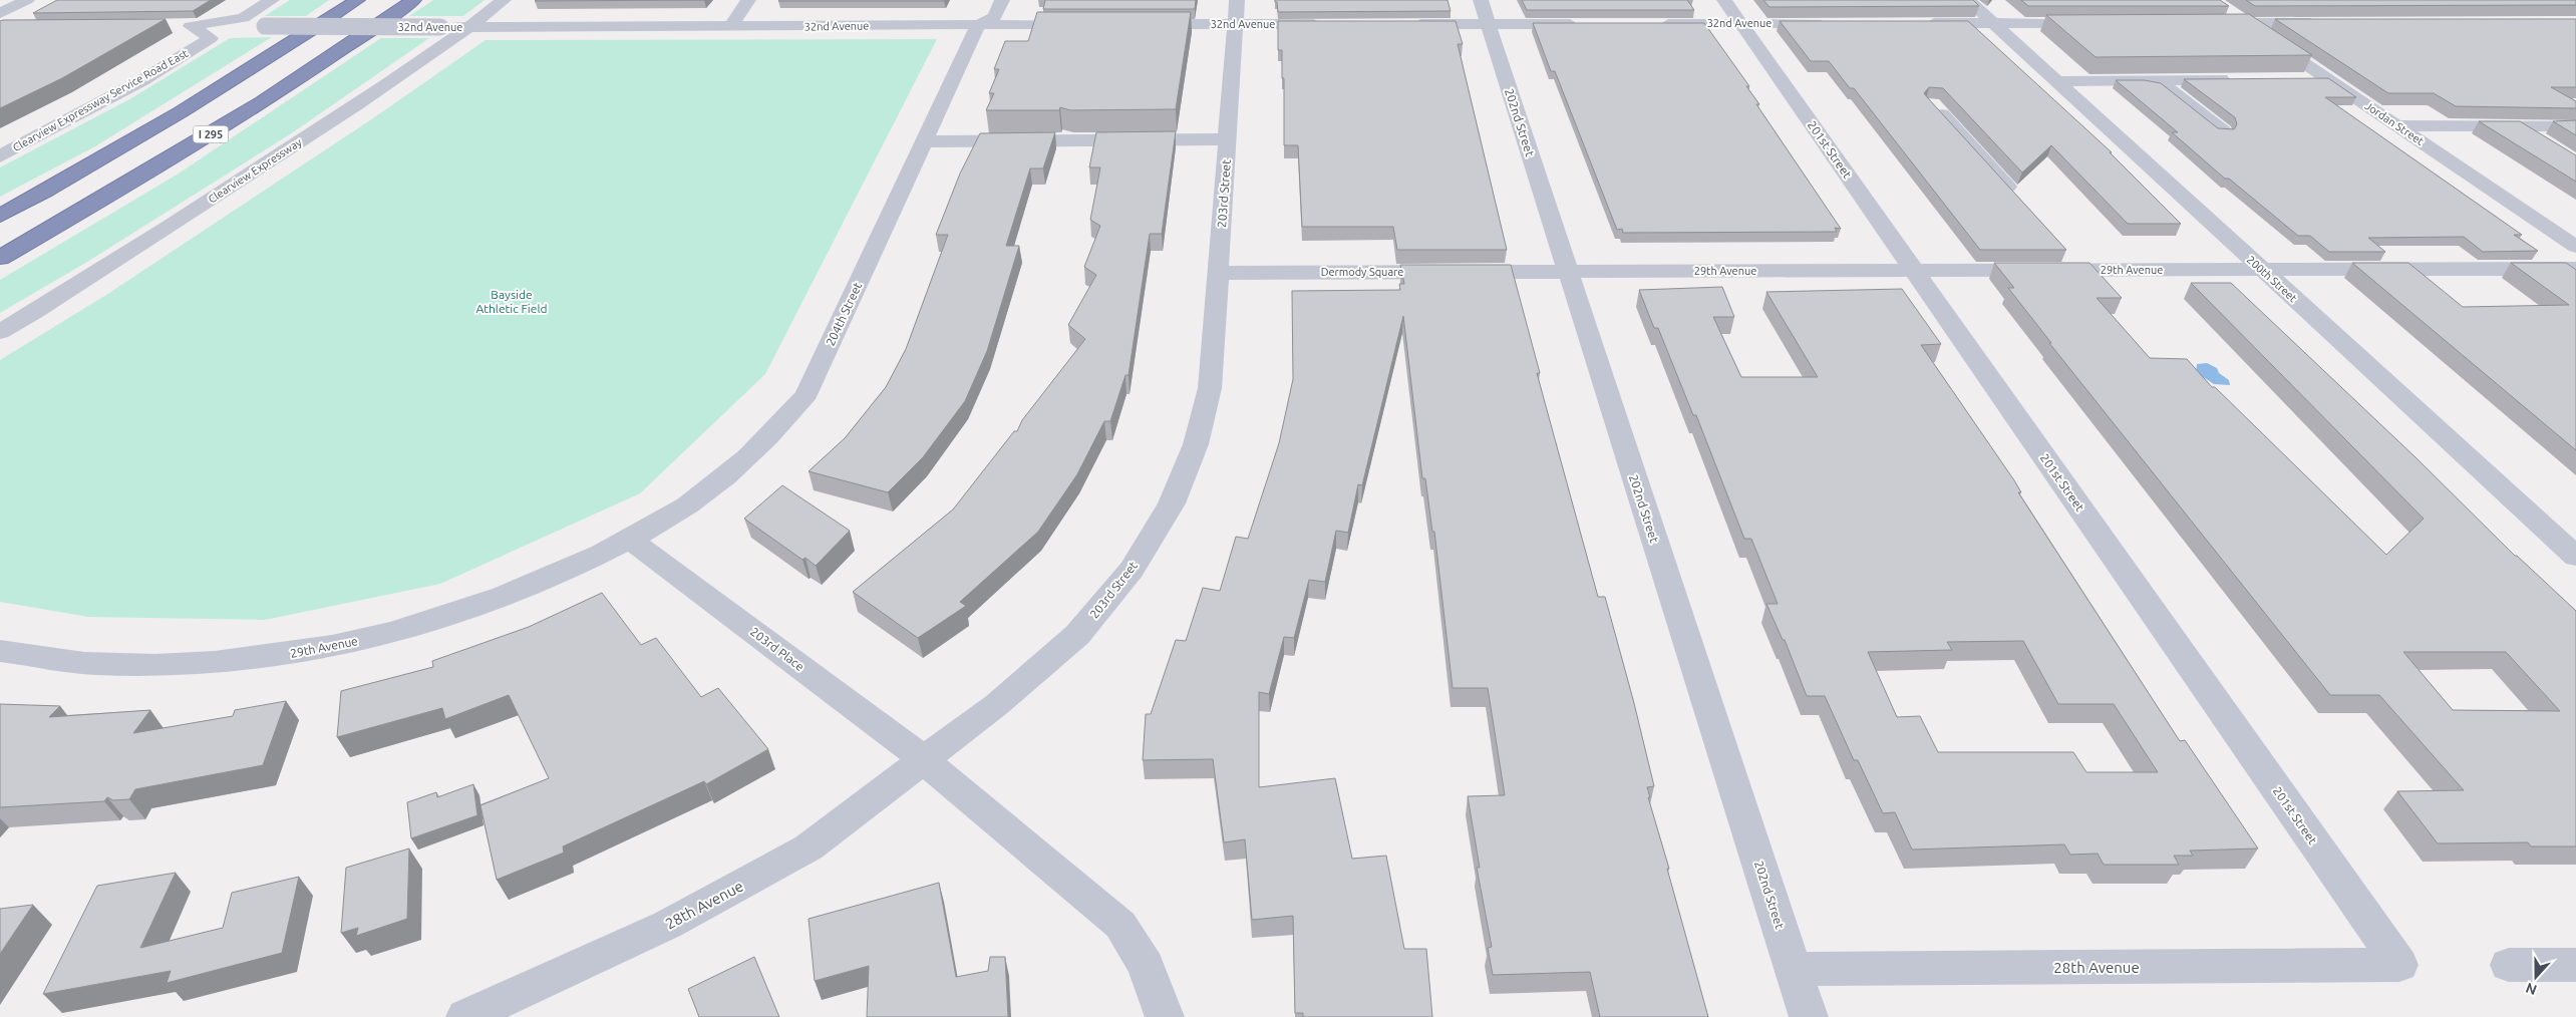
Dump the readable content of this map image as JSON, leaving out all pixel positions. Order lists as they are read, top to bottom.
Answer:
{
  "streets": {
    "highway": ["I 295"],
    "street": [
      "32nd Avenue",
      "Clearview Expressway Service Road East",
      "202nd Street",
      "Jordan Street",
      "201st Street",
      "Clearview Expressway",
      "203rd Street",
      "29th Avenue",
      "Dermody Square",
      "200th Street",
      "204th Street",
      "203rd Place",
      "28th Avenue"
    ]
  },
  "crossings": [
    ["32nd Avenue", "Clearview Expressway Service Road East"],
    ["32nd Avenue", "201st Street"],
    ["32nd Avenue", "Clearview Expressway"],
    ["32nd Avenue", "203rd Street"],
    ["32nd Avenue", "204th Street"],
    ["202nd Street", "29th Avenue"],
    ["202nd Street", "Dermody Square"],
    ["202nd Street", "28th Avenue"],
    ["201st Street", "29th Avenue"],
    ["201st Street", "28th Avenue"],
    ["203rd Street", "Dermody Square"],
    ["203rd Street", "203rd Place"],
    ["203rd Street", "28th Avenue"],
    ["29th Avenue", "Dermody Square"],
    ["29th Avenue", "200th Street"],
    ["29th Avenue", "204th Street"],
    ["29th Avenue", "203rd Place"],
    ["204th Street", "203rd Place"],
    ["203rd Place", "28th Avenue"]
  ],
  "parks": ["Bayside Athletic Field"],
  "north": "bottom"
}
